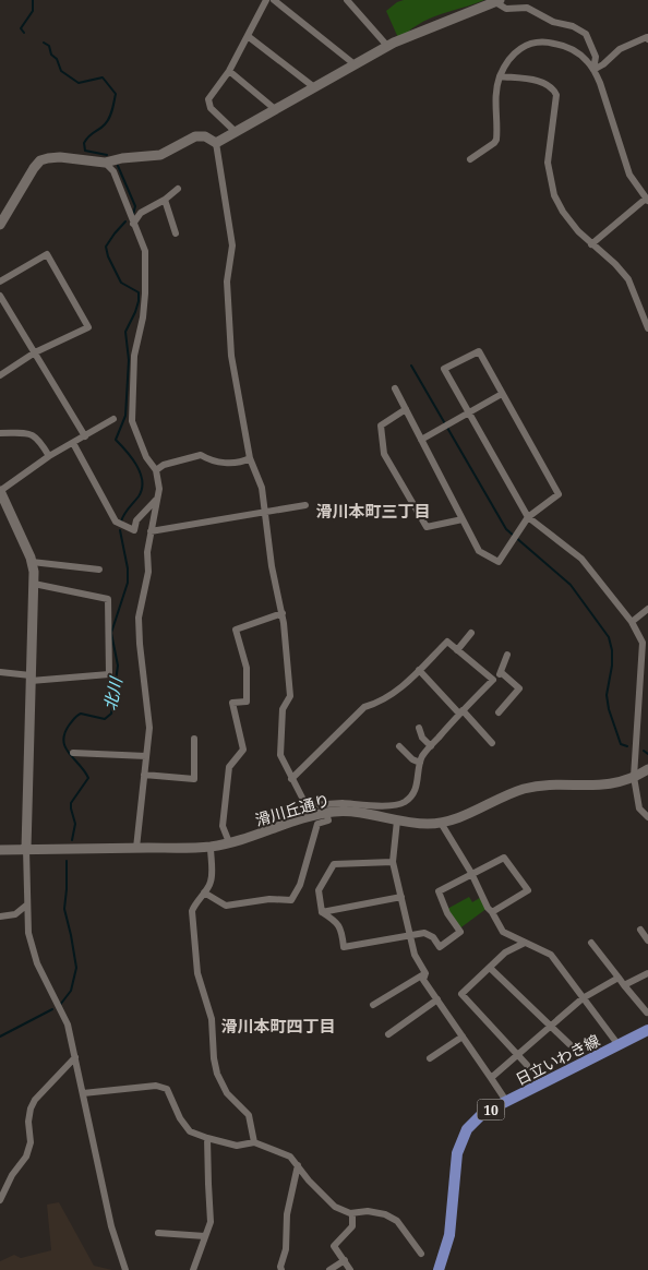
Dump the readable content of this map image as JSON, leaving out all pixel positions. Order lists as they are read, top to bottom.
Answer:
{
  "streets": {
    "main road": ["日立いわき線", "10"],
    "street": ["滑川丘通り"]
  },
  "districts": ["滑川本町三丁目", "滑川本町四丁目"],
  "water": ["北川"]
}
